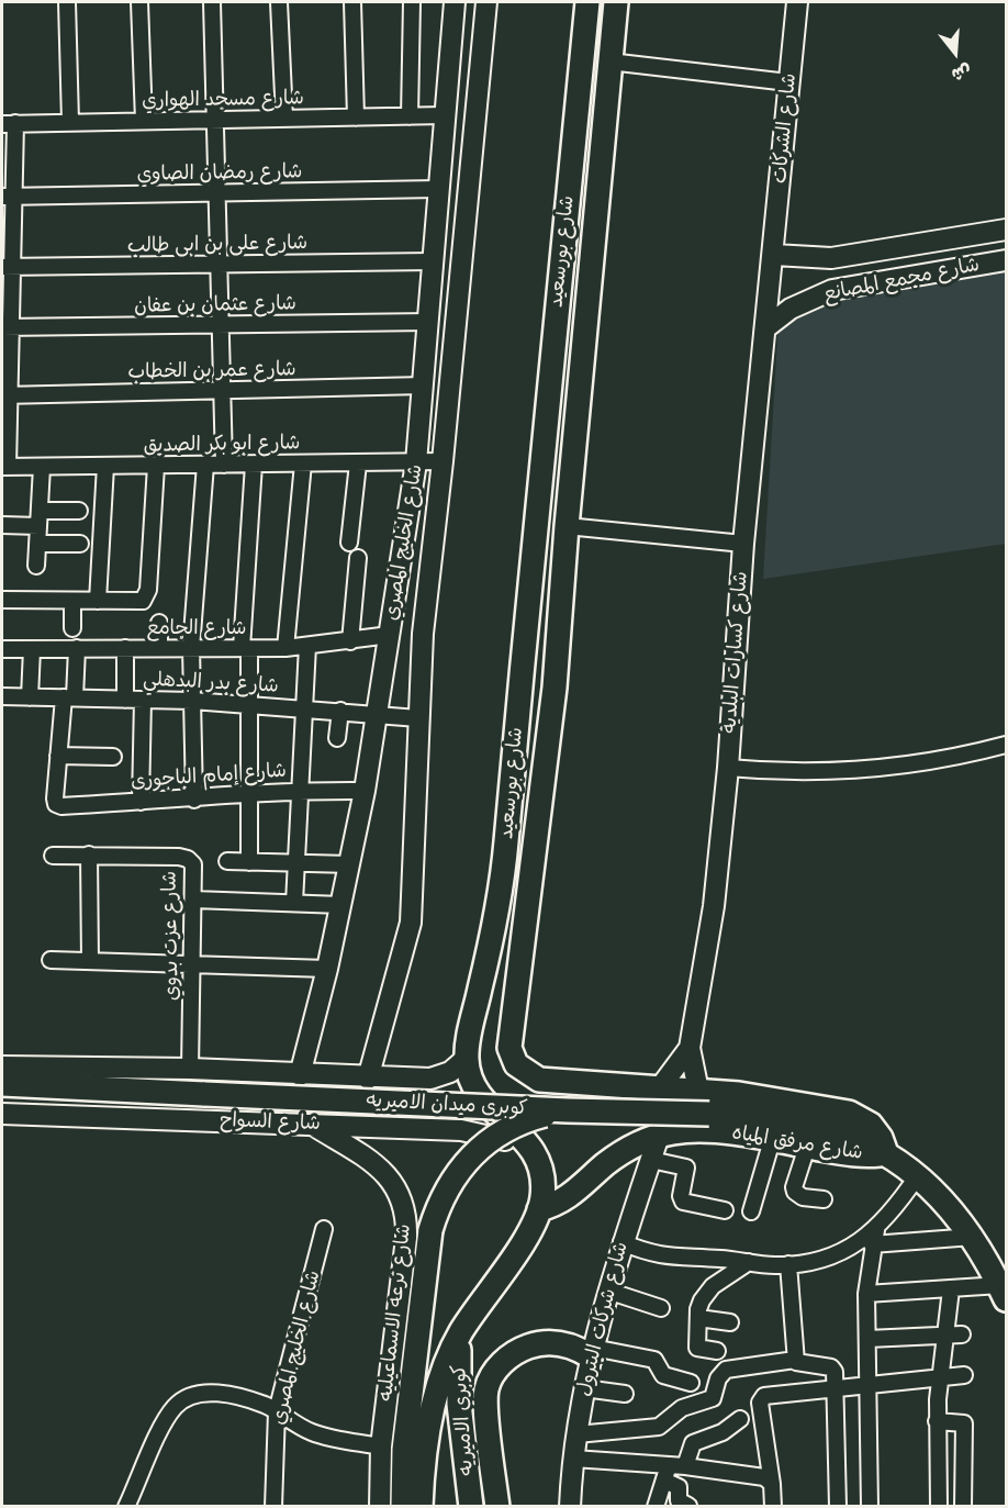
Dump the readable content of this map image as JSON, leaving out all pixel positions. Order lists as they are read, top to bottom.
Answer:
{
  "streets": {
    "main road": [
      "شارع بورسعيد",
      "كوبرى ميدان الاميريه",
      "شارع مرفق المياه",
      "كوبري الاميريه"
    ],
    "street": [
      "شارع مسجد الهواري",
      "شارع الشركات",
      "شارع رمضان الصاوي",
      "شارع على بن ابى طالب",
      "شارع مجمع المصانع",
      "شارع عثمان بن عفان",
      "شارع عمر بن الخطاب",
      "شارع ابو بكر الصديق",
      "شارع الخليج المصري",
      "شارع الجامع",
      "شارع كسارات البلدية",
      "شارع بدر البدهلي",
      "شارع إمام الباجورى",
      "شارع عزت بدوي",
      "شارع السواح",
      "شارع ترعه الاسماعيليه",
      "شارع شركات البترول"
    ]
  },
  "crossings": [
    ["شارع مسجد الهواري", "شارع الخليج المصري"],
    ["شارع الشركات", "شارع مجمع المصانع"],
    ["شارع الشركات", "شارع كسارات البلدية"],
    ["شارع رمضان الصاوي", "شارع الخليج المصري"],
    ["شارع على بن ابى طالب", "شارع الخليج المصري"],
    ["شارع بورسعيد", "شارع كسارات البلدية"],
    ["شارع بورسعيد", "كوبرى ميدان الاميريه"],
    ["شارع بورسعيد", "شارع مرفق المياه"],
    ["شارع مجمع المصانع", "شارع كسارات البلدية"],
    ["شارع عثمان بن عفان", "شارع الخليج المصري"],
    ["شارع عمر بن الخطاب", "شارع الخليج المصري"],
    ["شارع ابو بكر الصديق", "شارع الخليج المصري"],
    ["شارع الخليج المصري", "شارع الجامع"],
    ["شارع الخليج المصري", "شارع بدر البدهلي"],
    ["شارع الخليج المصري", "شارع إمام الباجورى"],
    ["كوبرى ميدان الاميريه", "شارع مرفق المياه"],
    ["شارع السواح", "شارع ترعه الاسماعيليه"],
    ["شارع مرفق المياه", "شارع شركات البترول"],
    ["شارع شركات البترول", "كوبري الاميريه"]
  ],
  "north": "bottom"
}
